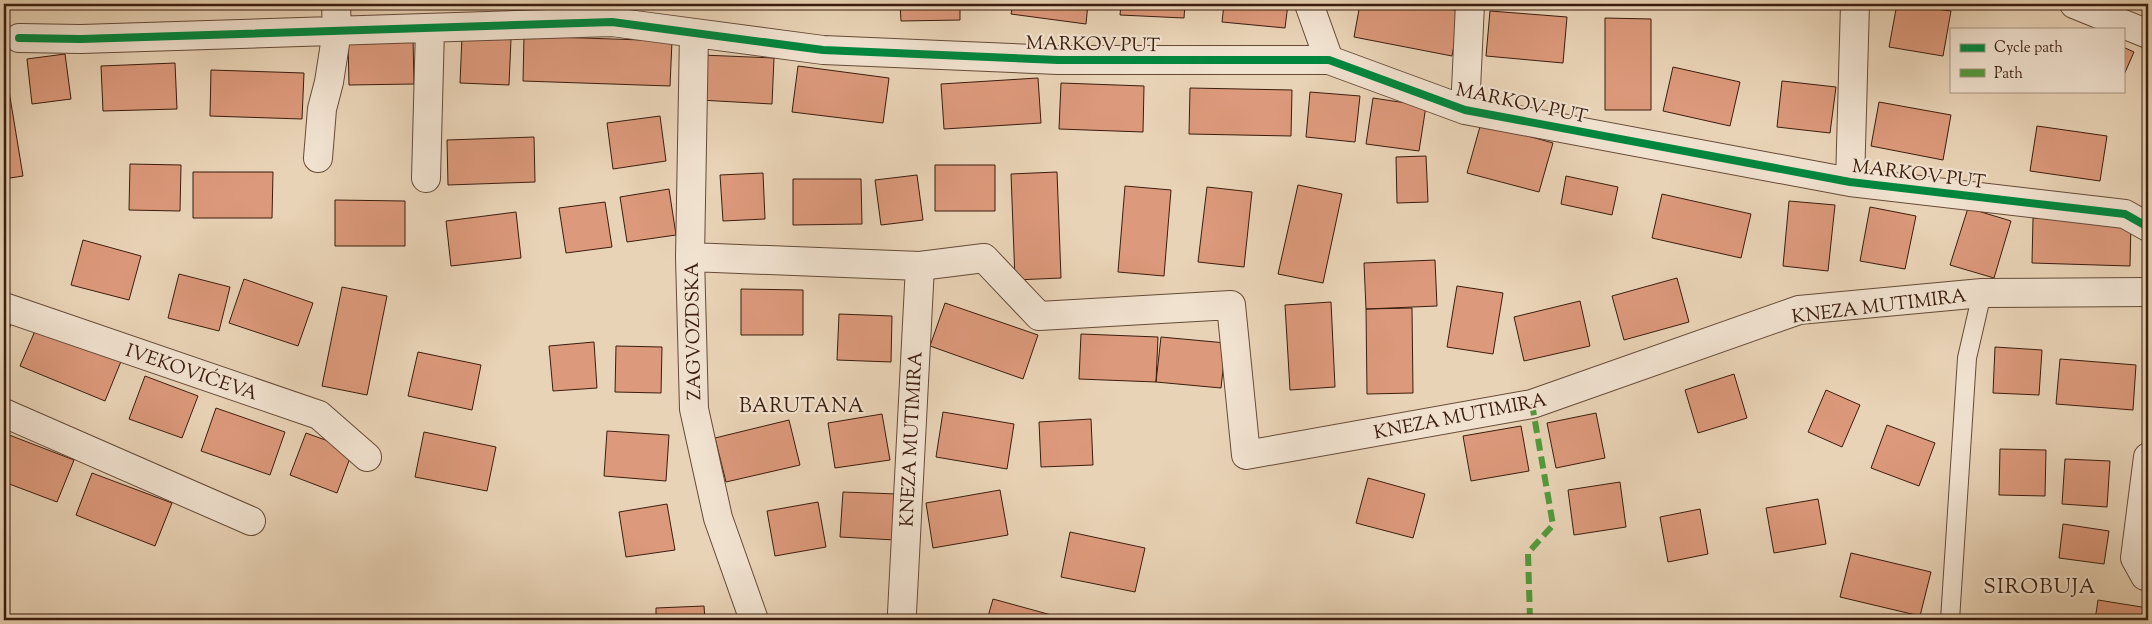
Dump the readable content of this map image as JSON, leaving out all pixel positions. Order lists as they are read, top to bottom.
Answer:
{
  "streets": {
    "street": [
      "MARKOV PUT",
      "KNEZA MUTIMIRA",
      "ZAGVOZDSKA",
      "IVEKOVIĆEVA"
    ]
  },
  "crossings": [
    ["MARKOV PUT", "ZAGVOZDSKA"],
    ["KNEZA MUTIMIRA", "ZAGVOZDSKA"]
  ],
  "districts": ["BARUTANA", "SIROBUJA"],
  "legend": ["Cycle path", "Path"]
}
